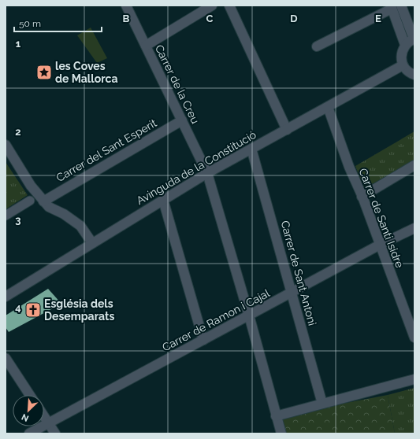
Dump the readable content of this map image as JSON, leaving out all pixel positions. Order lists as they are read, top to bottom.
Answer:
{
  "streets": {
    "street": [
      "Carrer de la Creu",
      "Carrer del Sant Esperit",
      "Avinguda de la Constitució",
      "Carrer de Santi Isidre",
      "Carrer de Sant Antoni",
      "Carrer de Ramon i Cajal"
    ]
  },
  "crossings": [
    ["Carrer de la Creu", "Carrer del Sant Esperit"],
    ["Carrer de la Creu", "Avinguda de la Constitució"],
    ["Carrer de la Creu", "Carrer de Ramon i Cajal"],
    ["Avinguda de la Constitució", "Carrer de Santi Isidre"],
    ["Avinguda de la Constitució", "Carrer de Sant Antoni"],
    ["Carrer de Santi Isidre", "Carrer de Ramon i Cajal"],
    ["Carrer de Sant Antoni", "Carrer de Ramon i Cajal"]
  ],
  "places": {
    "place": ["les Coves de Mallorca"],
    "church": ["Església dels Desemparats"]
  },
  "scale_bar": "50 m",
  "north": "bottom left",
  "grid": {
    "columns": [
      "B",
      "C",
      "D",
      "E"
    ],
    "rows": [
      "1",
      "2",
      "3",
      "4"
    ]
  }
}
